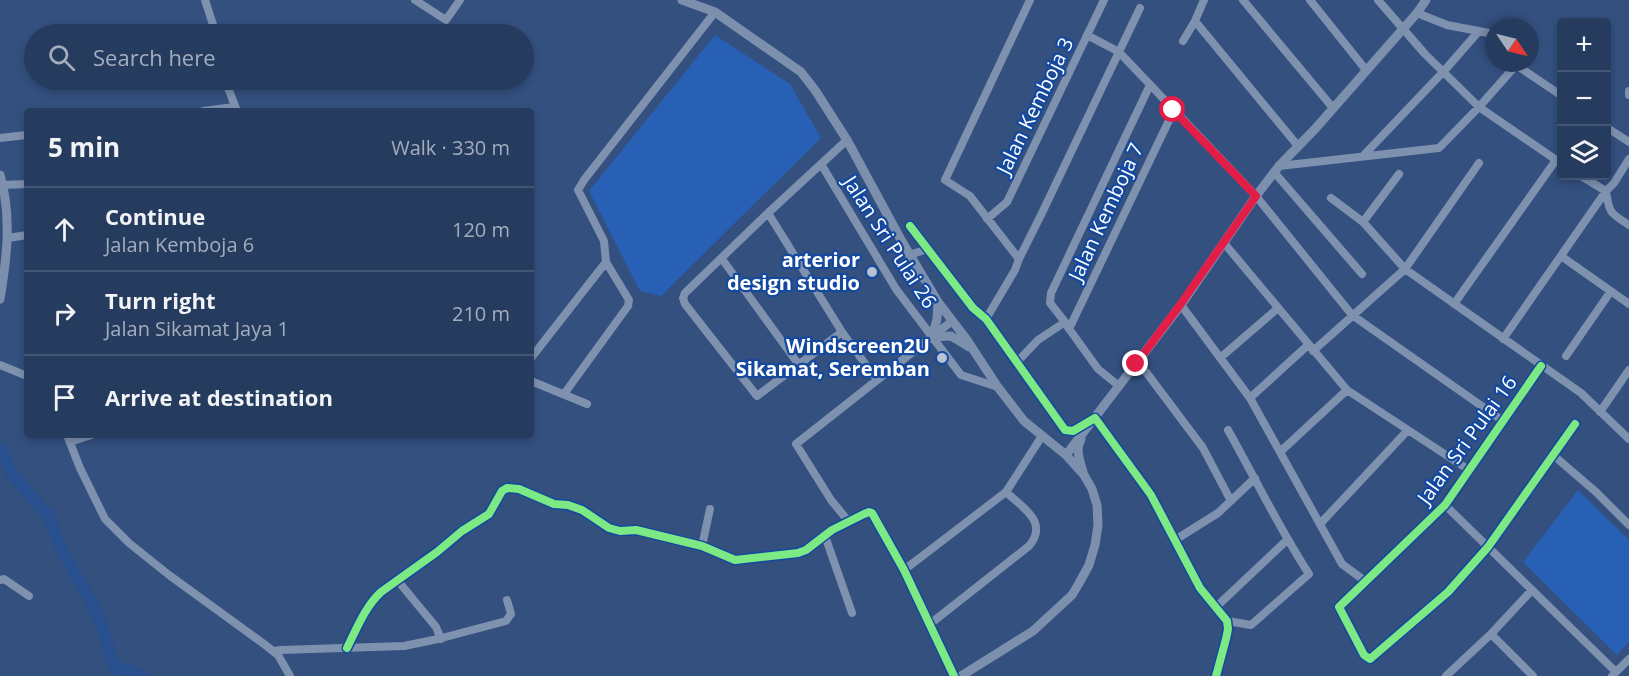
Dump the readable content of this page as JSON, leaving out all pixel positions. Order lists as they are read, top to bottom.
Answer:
{
  "streets": {
    "street": [
      "Jalan Kemboja 3",
      "Jalan Kemboja 7",
      "Jalan Sri Pulai 26",
      "Jalan Sri Pulai 16"
    ]
  },
  "places": ["arterior design studio", "Windscreen2U Sikamat, Seremban"],
  "north": "bottom right",
  "page": {
    "map_buttons": ["+", "−"],
    "search": "Search here",
    "heading": ["5 min", "Walk · 330 m"],
    "list": [
      ["Continue", "Jalan Kemboja 6", "120 m"],
      ["Turn right", "Jalan Sikamat Jaya 1", "210 m"],
      "Arrive at destination"
    ]
  }
}
